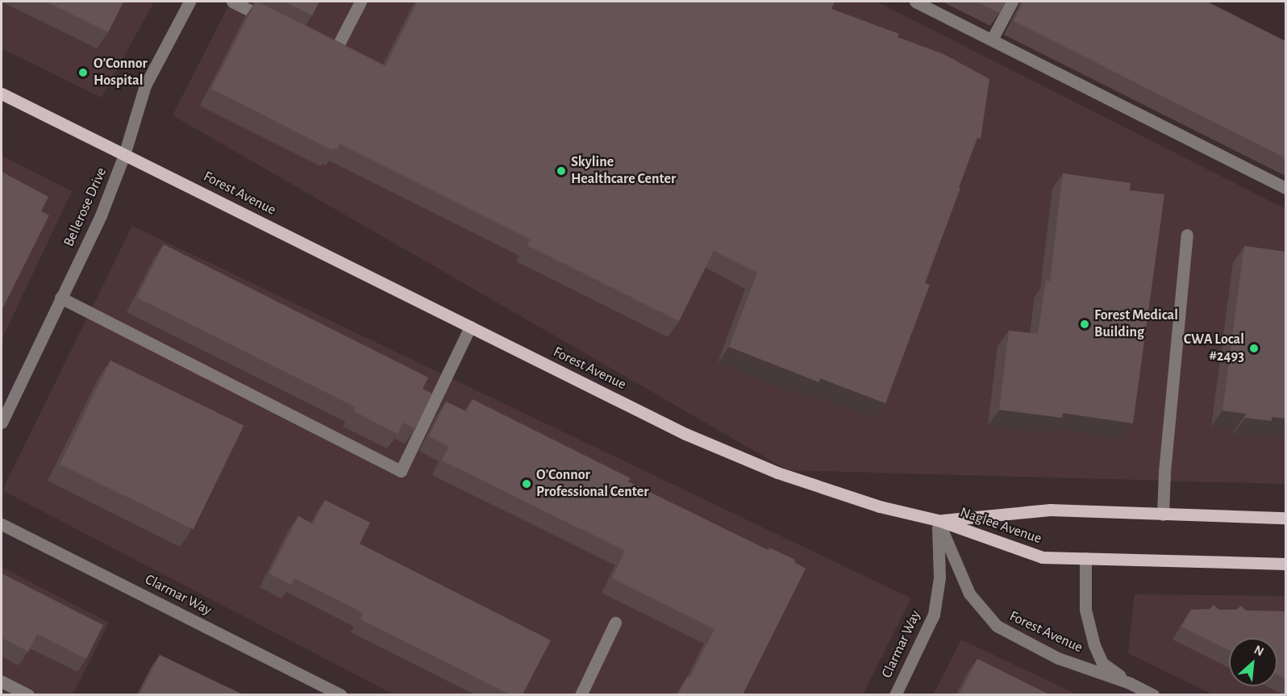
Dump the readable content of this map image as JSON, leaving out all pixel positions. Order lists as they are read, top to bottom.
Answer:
{
  "streets": {
    "main road": ["Forest Avenue", "Naglee Avenue"],
    "street": ["Bellerose Drive", "Clarmar Way"]
  },
  "crossings": [
    ["Forest Avenue", "Bellerose Drive"],
    ["Forest Avenue", "Naglee Avenue"],
    ["Forest Avenue", "Clarmar Way"],
    ["Naglee Avenue", "Clarmar Way"]
  ],
  "places": [
    "O’Connor Hospital",
    "Skyline Healthcare Center",
    "Forest Medical Building",
    "CWA Local #2493",
    "O’Connor Professional Center"
  ],
  "north": "top right"
}
